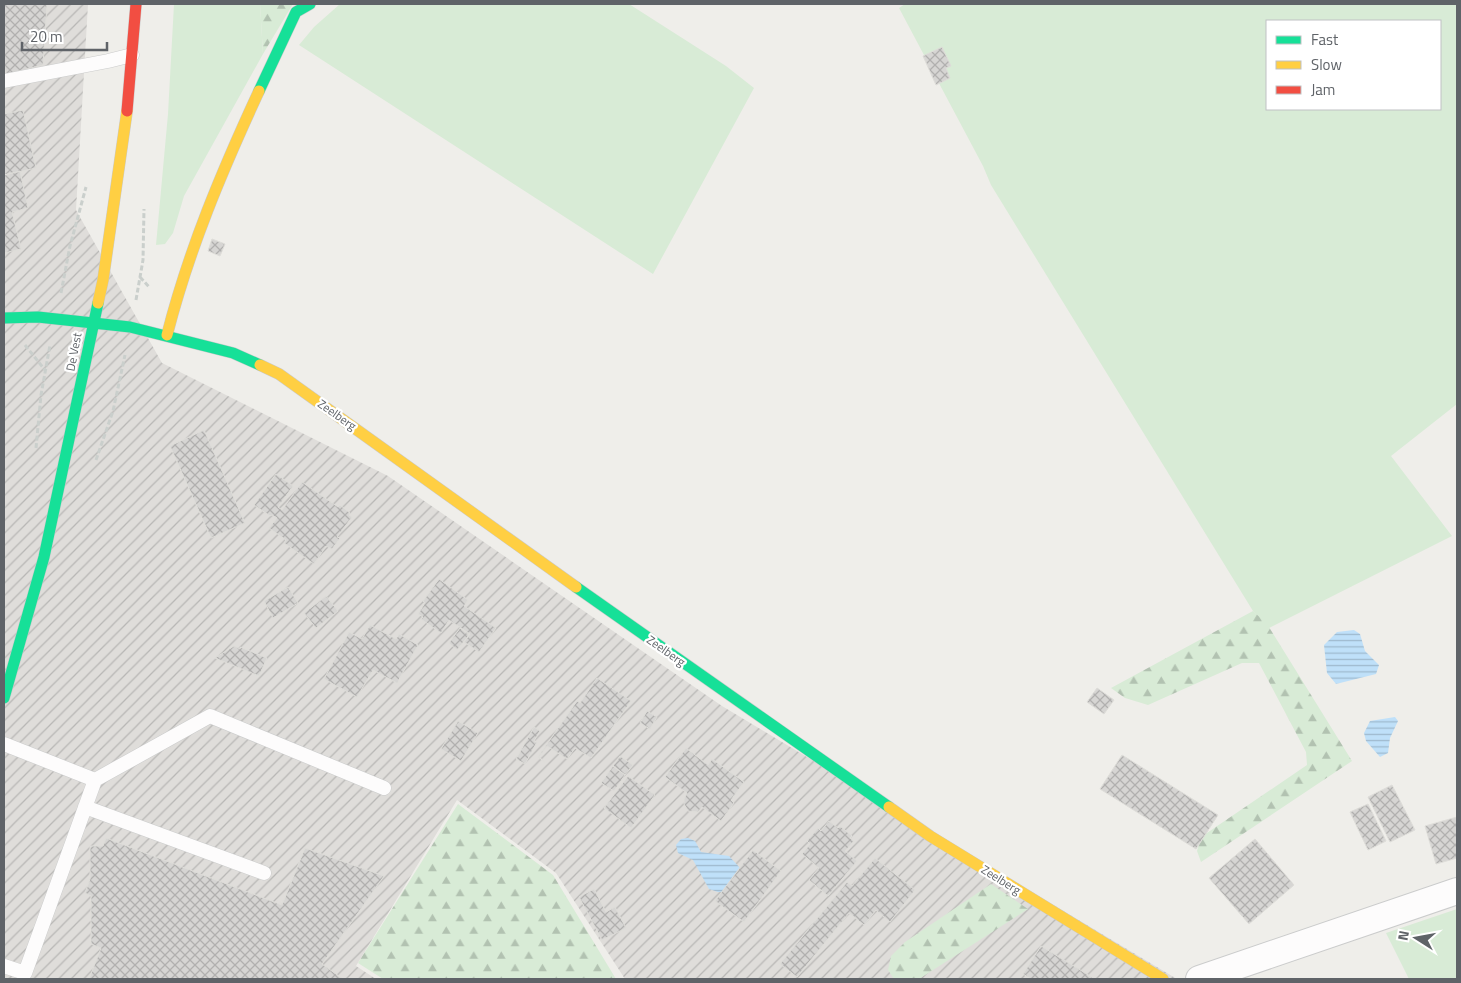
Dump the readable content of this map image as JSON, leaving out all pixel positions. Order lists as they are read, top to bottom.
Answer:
{
  "streets": {
    "street": ["De Vest", "Zeelberg"]
  },
  "crossings": [
    ["De Vest", "Zeelberg"]
  ],
  "legend": ["Fast", "Slow", "Jam"],
  "scale_bar": "20 m",
  "north": "left"
}
